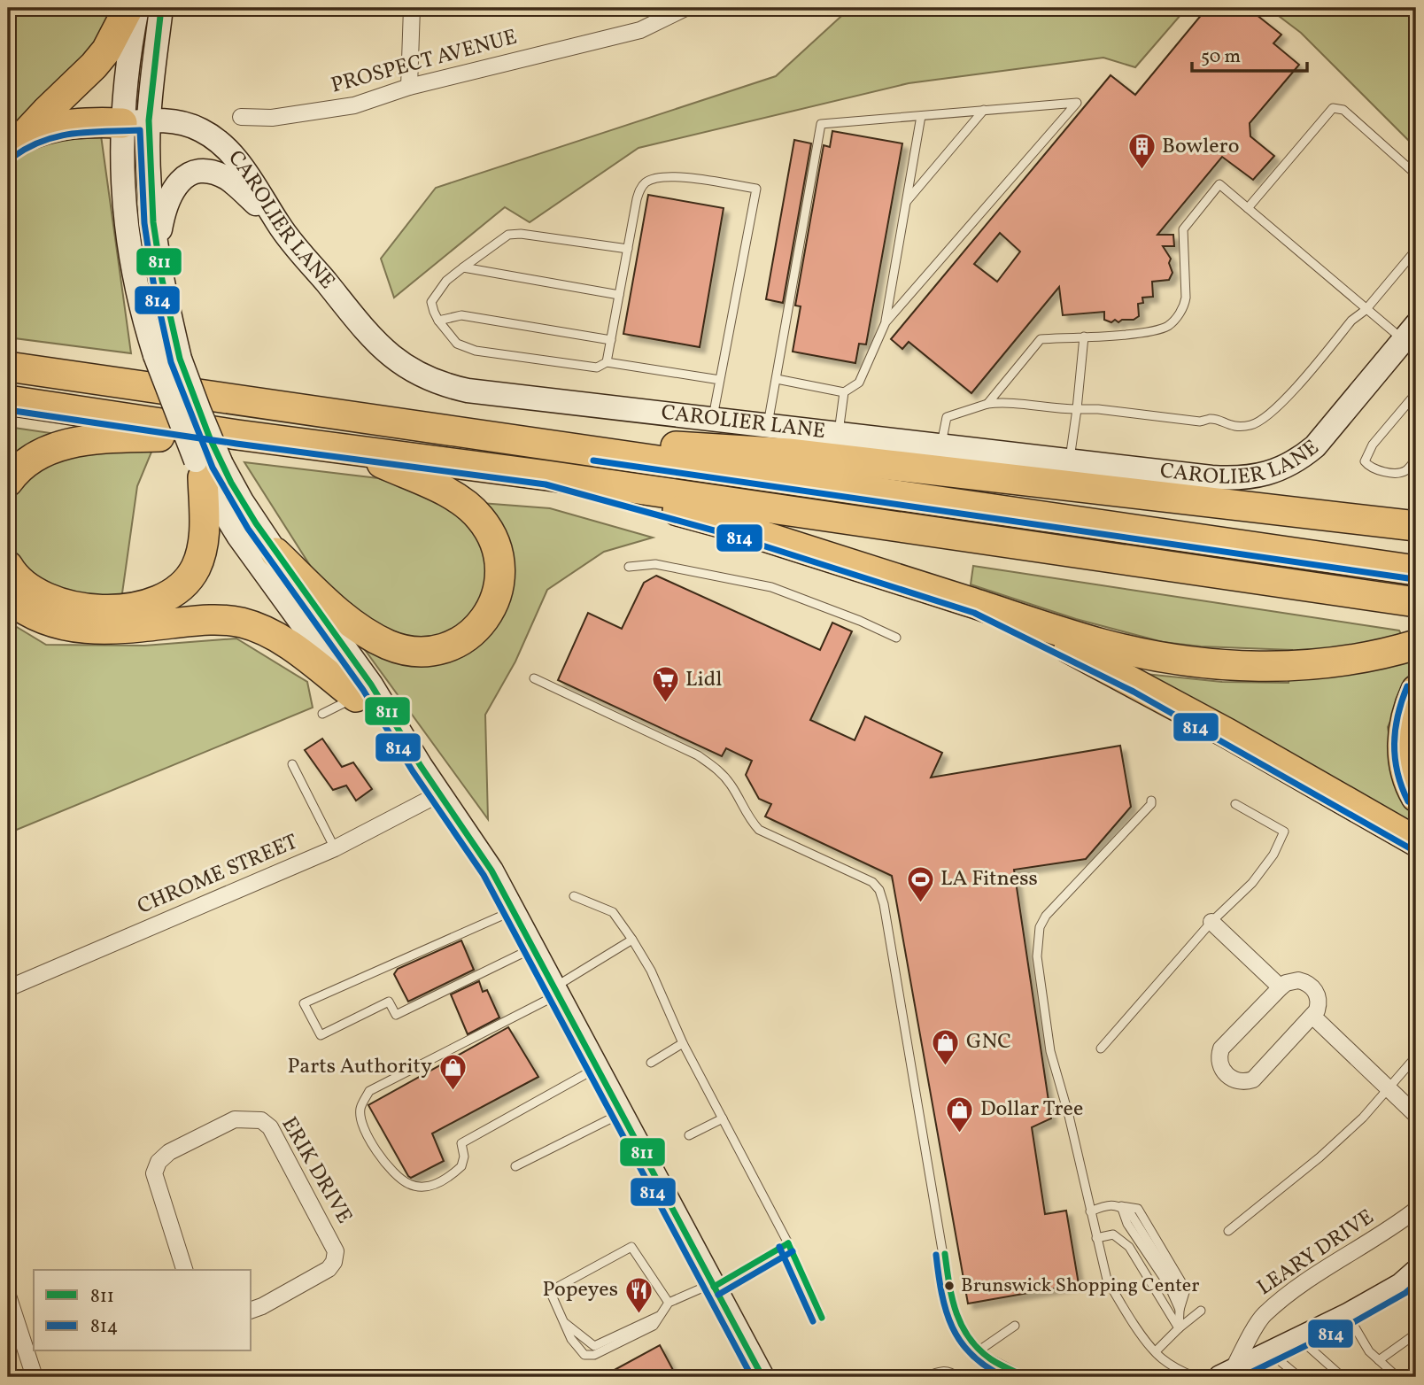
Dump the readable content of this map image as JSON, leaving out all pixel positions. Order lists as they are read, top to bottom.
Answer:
{
  "streets": {
    "street": [
      "PROSPECT AVENUE",
      "CAROLIER LANE",
      "CHROME STREET",
      "ERIK DRIVE",
      "LEARY DRIVE"
    ]
  },
  "places": {
    "building": ["Bowlero"],
    "supermarket": ["Lidl"],
    "sports": ["LA Fitness"],
    "shop": ["GNC", "Parts Authority", "Dollar Tree"],
    "other": ["Brunswick Shopping Center"],
    "restaurant": ["Popeyes"]
  },
  "lines": ["transit line 811", "transit line 814"],
  "legend": ["811", "814"],
  "scale_bar": "50 m"
}
